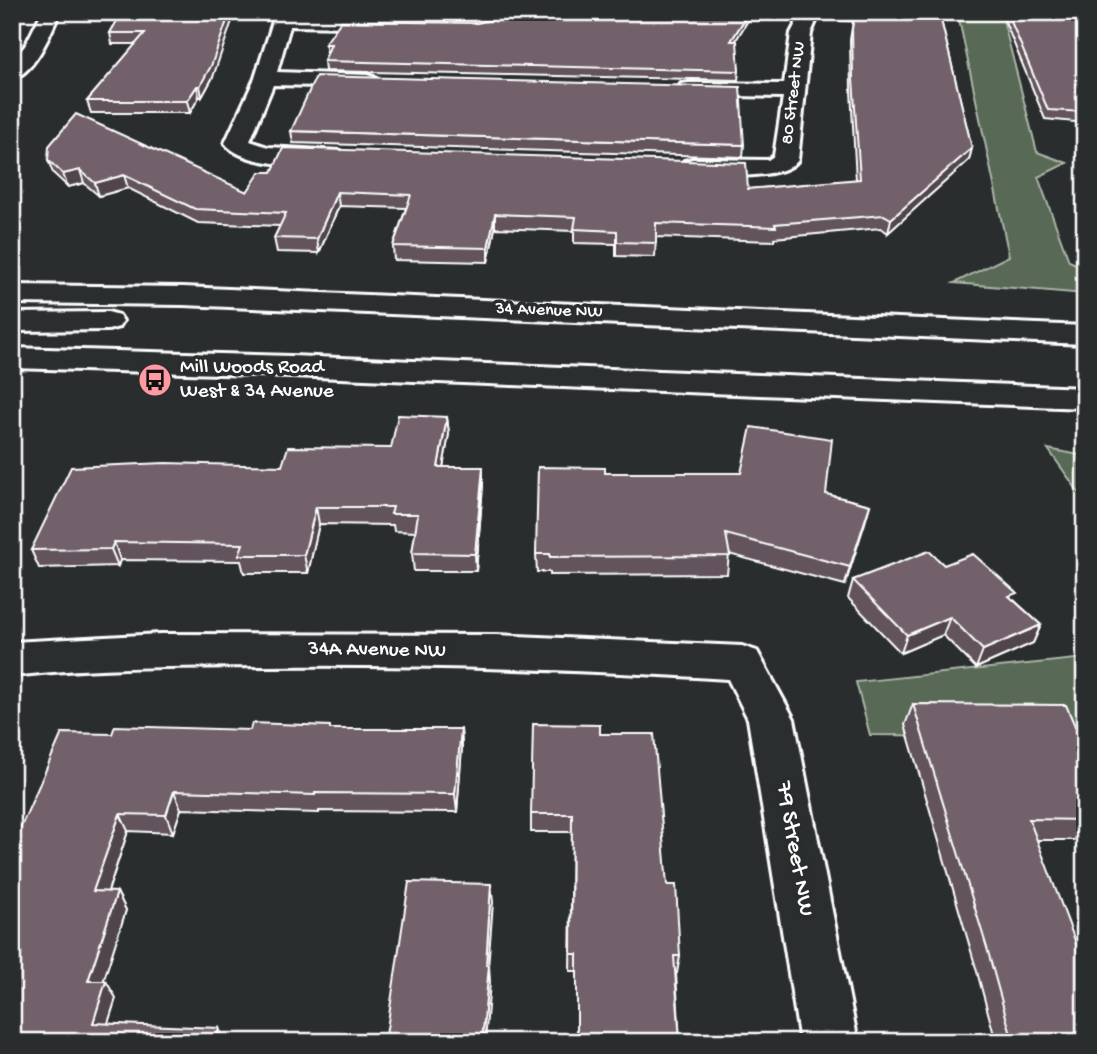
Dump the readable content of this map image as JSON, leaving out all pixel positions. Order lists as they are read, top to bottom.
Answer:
{
  "streets": {
    "street": [
      "80 Street NW",
      "34 Avenue NW",
      "34A Avenue NW",
      "79 Street NW"
    ]
  },
  "crossings": [
    ["34A Avenue NW", "79 Street NW"]
  ],
  "places": {
    "bus stop": ["Mill Woods Road West & 34 Avenue"]
  }
}
